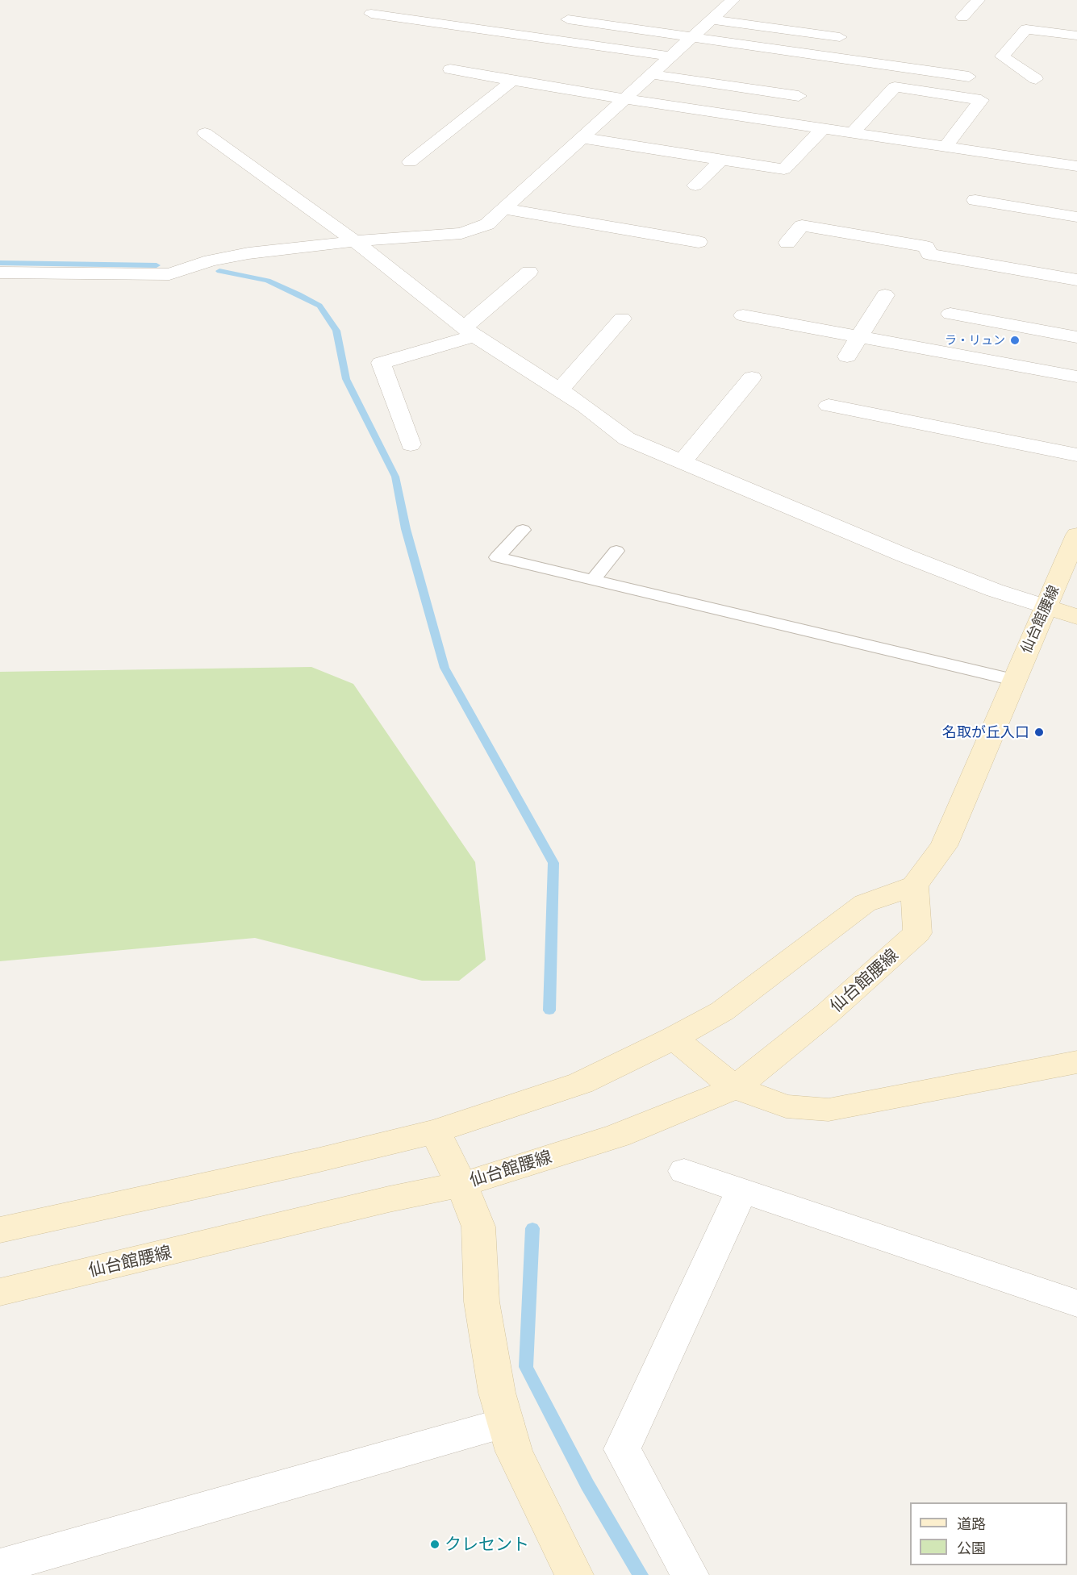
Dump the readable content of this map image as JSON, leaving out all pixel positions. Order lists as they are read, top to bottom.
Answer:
{
  "streets": {
    "main road": ["仙台館腰線"]
  },
  "places": ["ラ・リュン", "名取が丘入口", "クレセント"],
  "legend": ["道路", "公園"]
}
